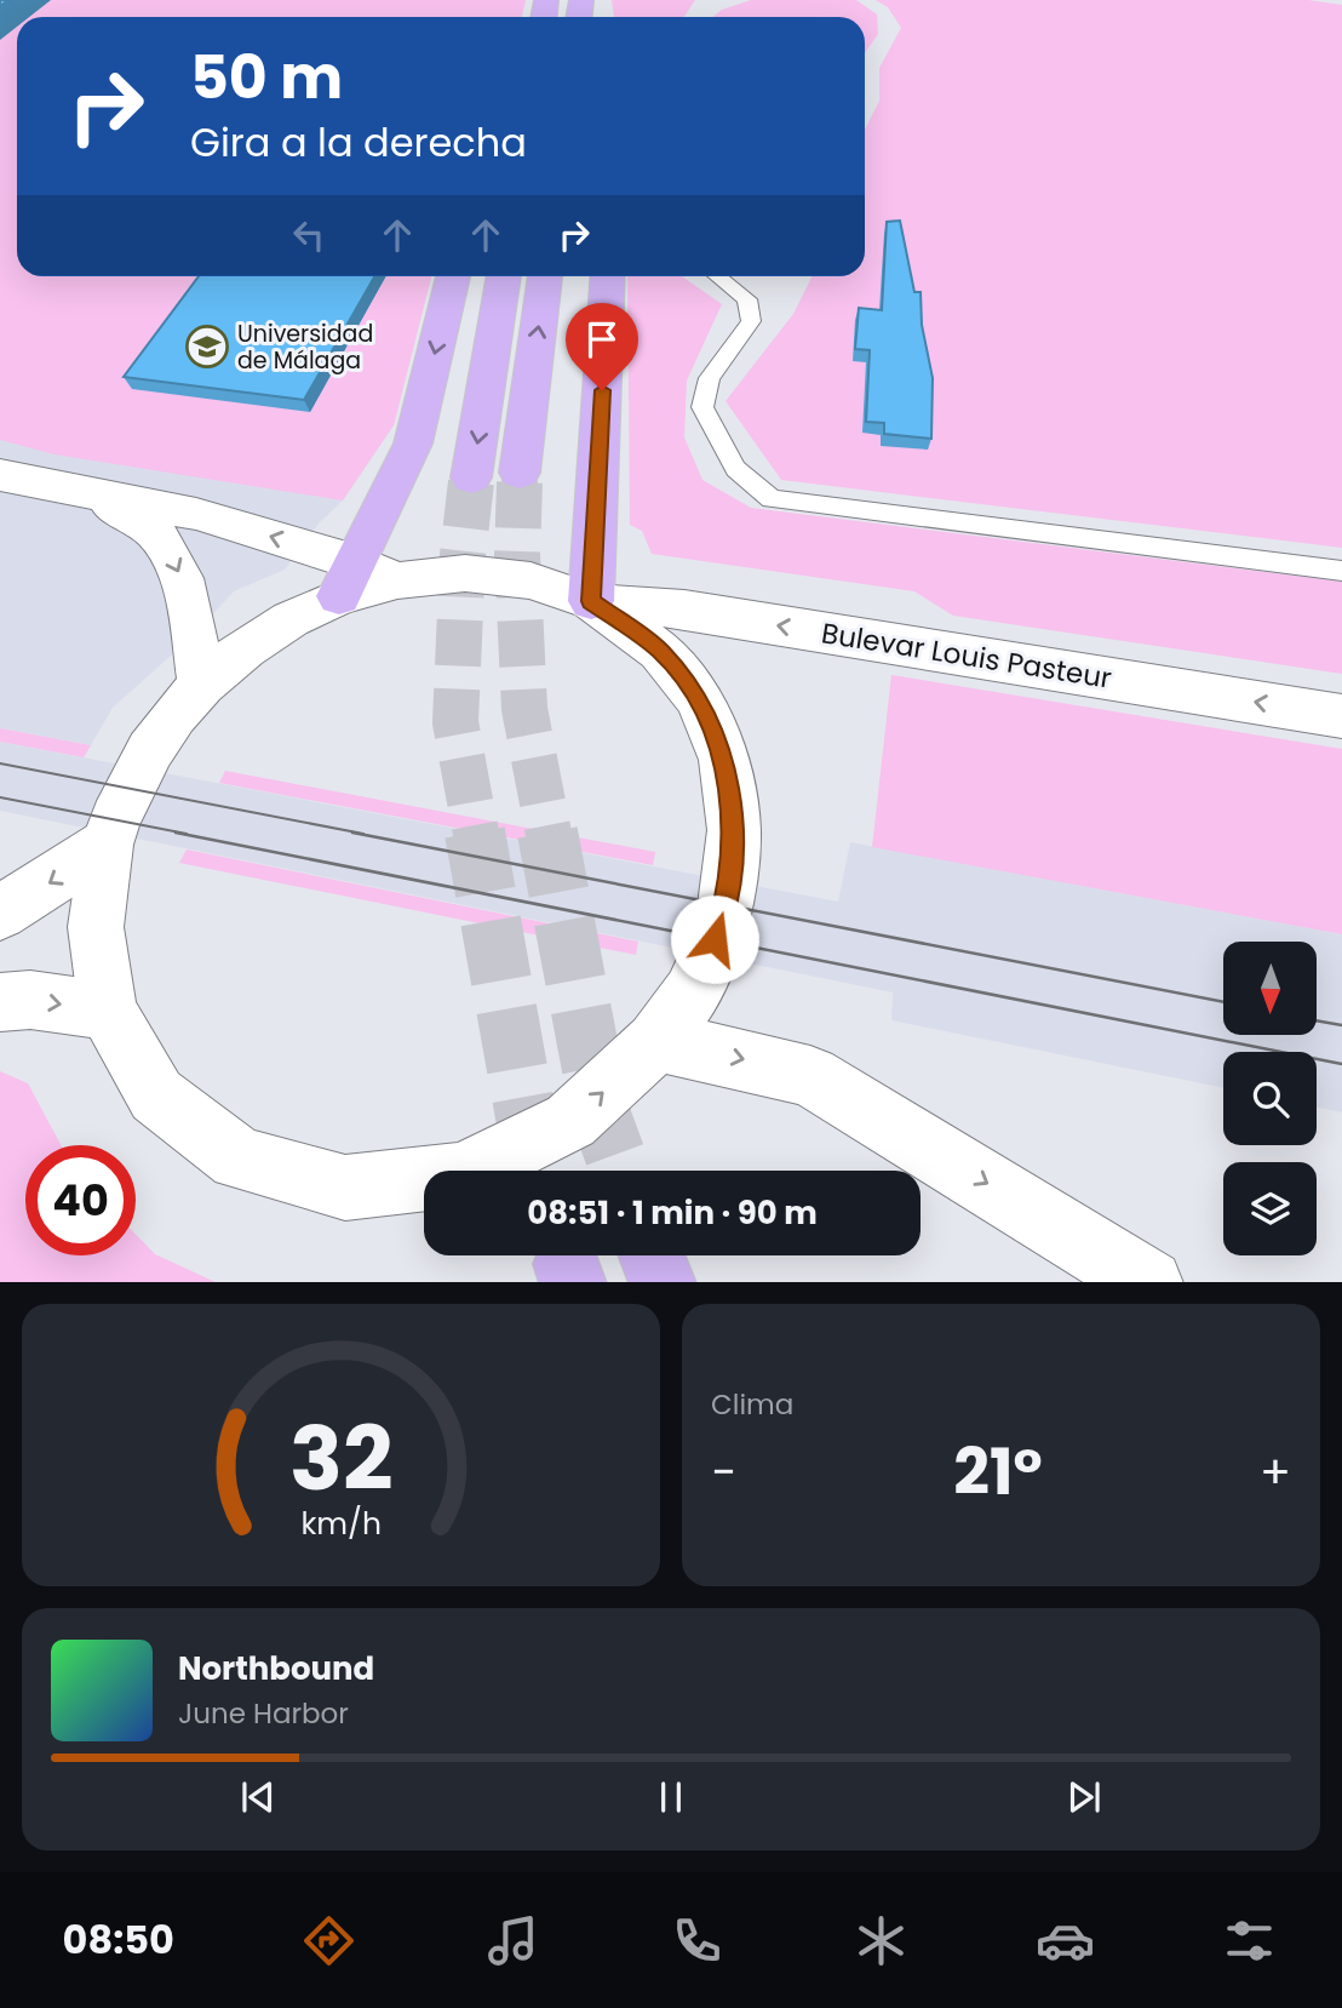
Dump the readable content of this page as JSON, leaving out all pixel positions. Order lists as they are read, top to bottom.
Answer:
{
  "streets": {
    "street": ["Bulevar Louis Pasteur"]
  },
  "one_way": ["Bulevar Louis Pasteur"],
  "places": {
    "school or university": ["Universidad de Málaga"]
  },
  "north": "bottom",
  "page": {
    "turn": ["50 m", "Gira a la derecha"],
    "limit": "40",
    "trip": "08:51 · 1 min · 90 m",
    "tile": "Clima",
    "heat": ["−", "21°", "+"],
    "song": ["Northbound", "June Harbor"],
    "tabs": "08:50",
    "gauge": ["32", "km/h"]
  }
}
